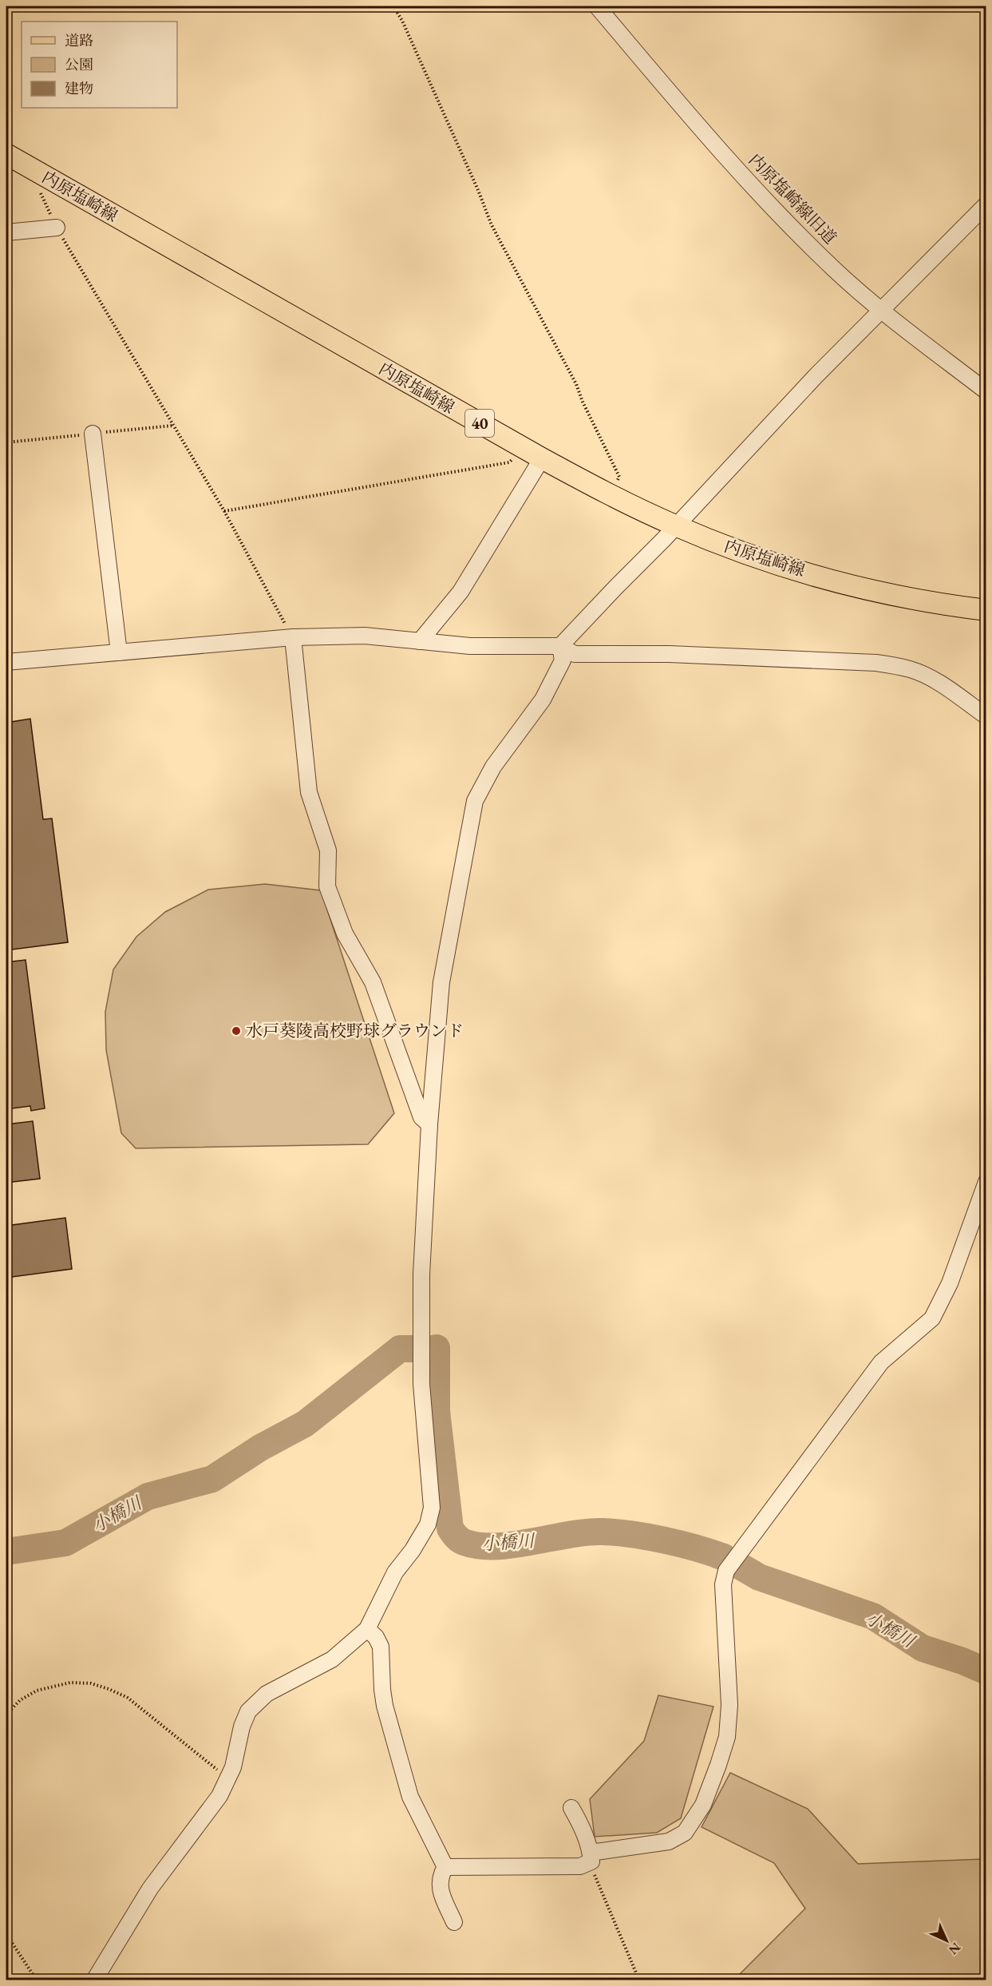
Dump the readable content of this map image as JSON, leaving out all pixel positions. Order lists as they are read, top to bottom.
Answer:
{
  "streets": {
    "main road": ["内原塩崎線", "40"],
    "street": ["内原塩崎線旧道"]
  },
  "water": ["小橋川"],
  "places": ["水戸葵陵高校野球グラウンド"],
  "legend": ["道路", "公園", "建物"],
  "north": "bottom right"
}
